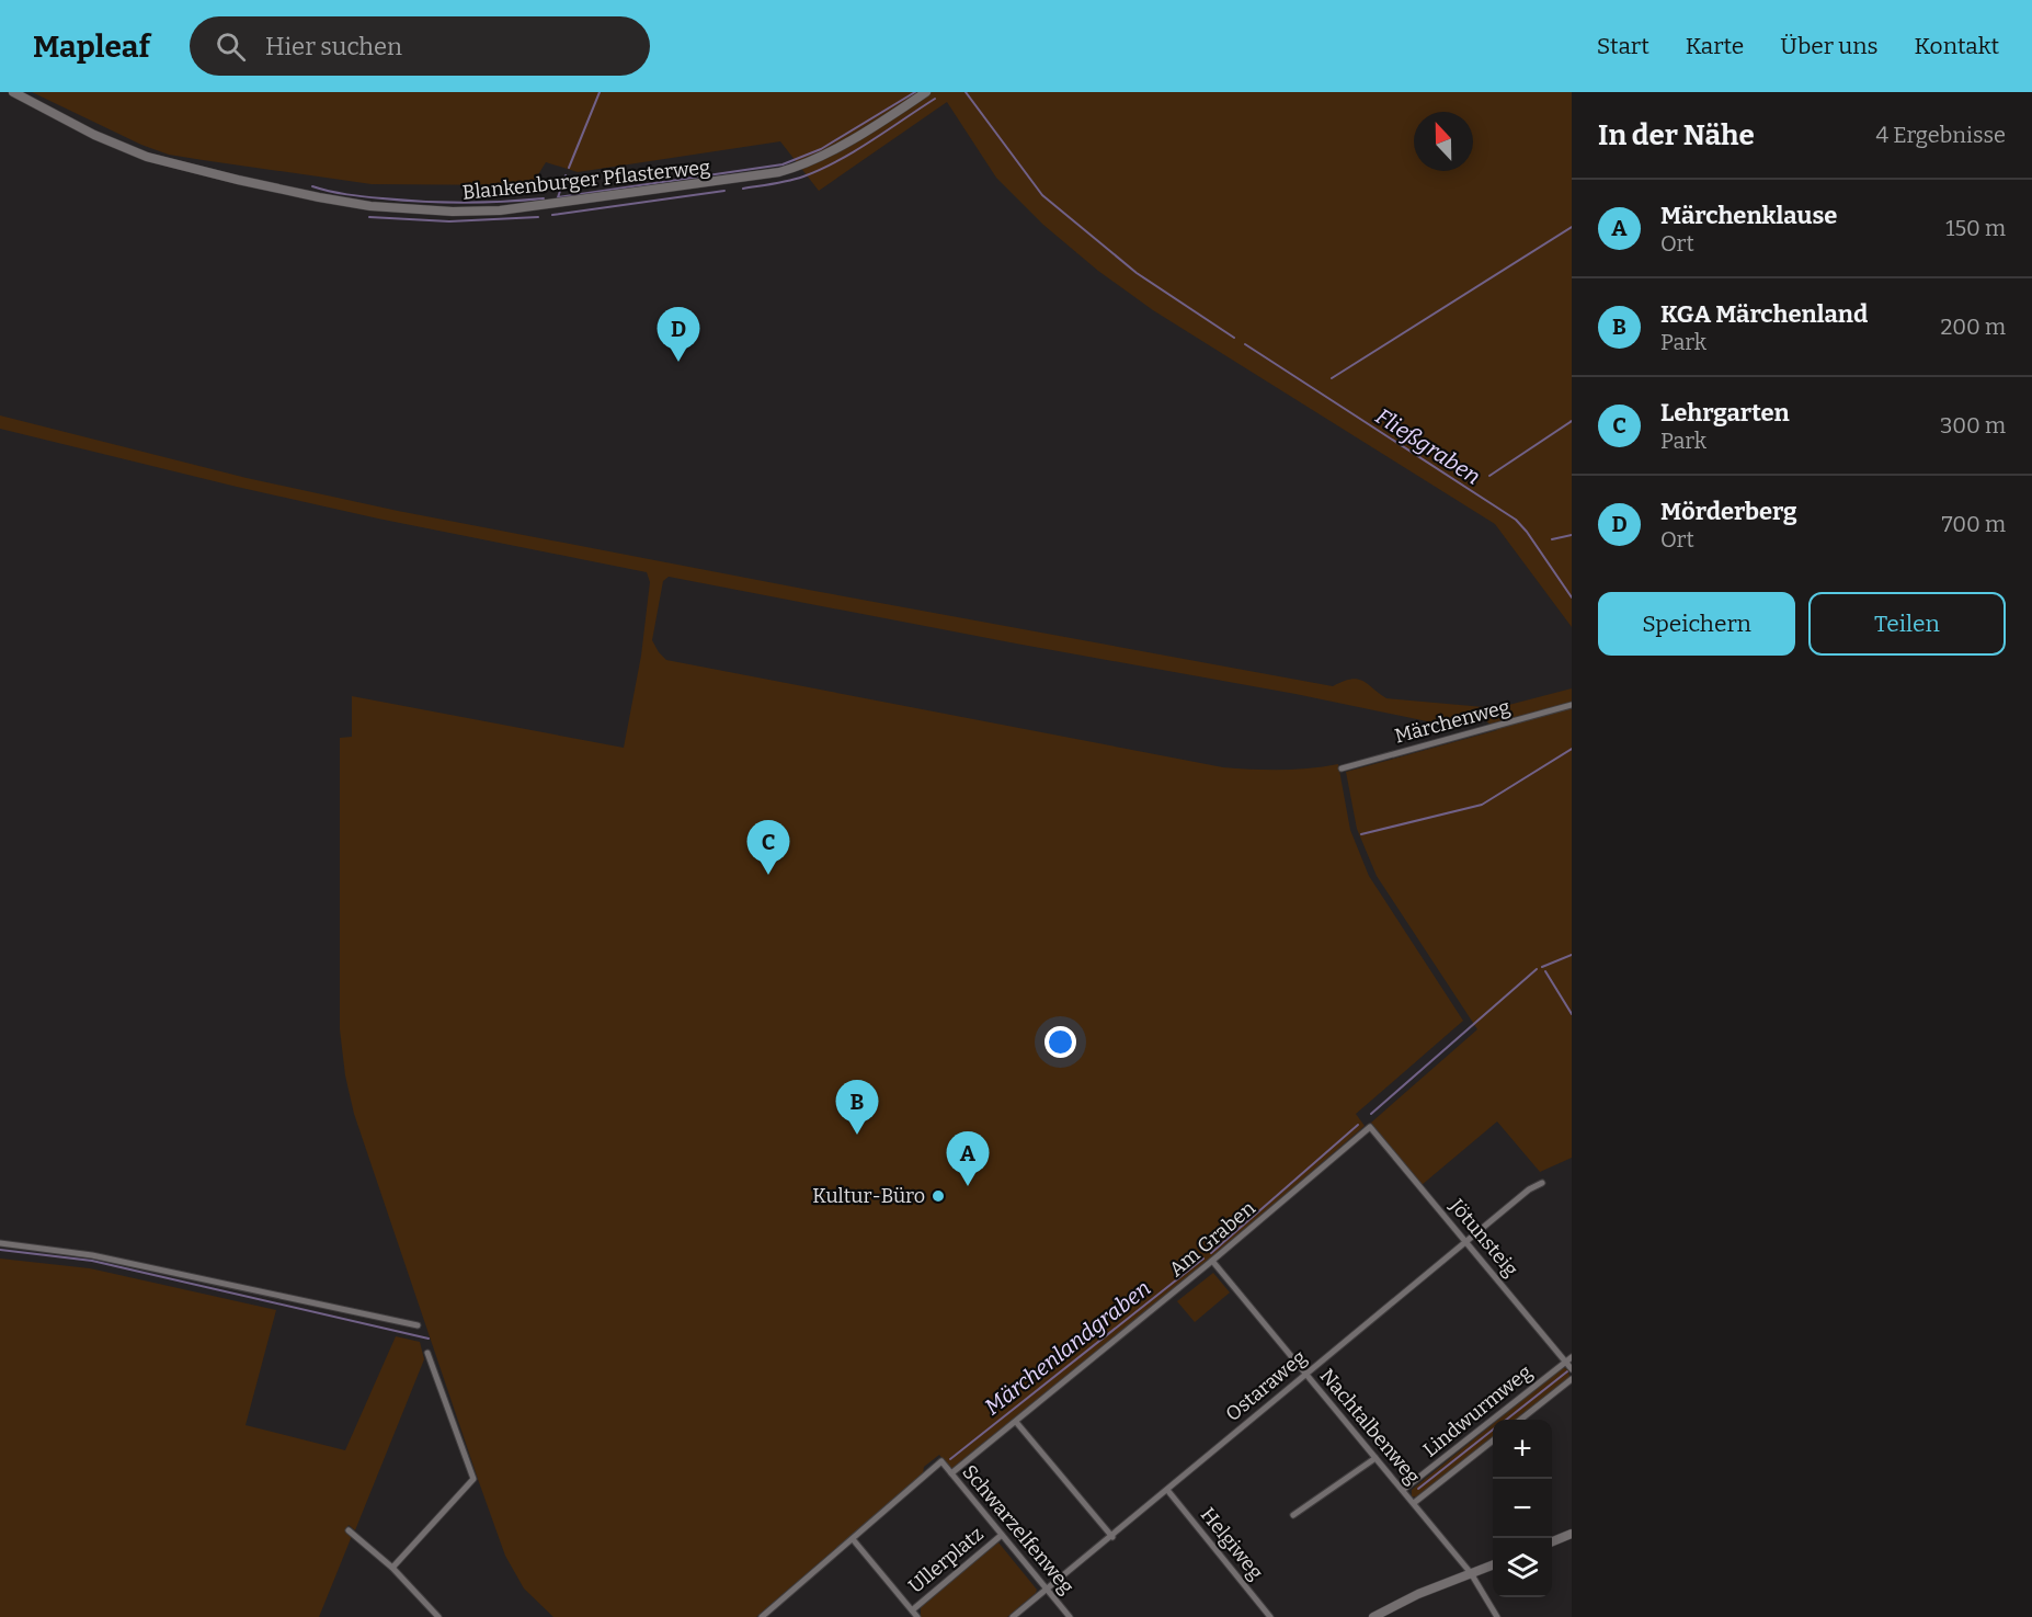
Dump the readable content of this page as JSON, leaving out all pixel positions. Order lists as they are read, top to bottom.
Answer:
{
  "streets": {
    "main road": ["Blankenburger Pflasterweg"],
    "street": [
      "Märchenweg",
      "Jötunsteig",
      "Am Graben",
      "Ostaraweg",
      "Lindwurmweg",
      "Nachtalbenweg",
      "Schwarzelfenweg",
      "Helgiweg",
      "Ullerplatz"
    ]
  },
  "crossings": [
    ["Jötunsteig", "Am Graben"],
    ["Jötunsteig", "Ostaraweg"],
    ["Jötunsteig", "Lindwurmweg"],
    ["Am Graben", "Nachtalbenweg"],
    ["Am Graben", "Schwarzelfenweg"],
    ["Ostaraweg", "Nachtalbenweg"],
    ["Ostaraweg", "Schwarzelfenweg"],
    ["Ostaraweg", "Helgiweg"],
    ["Lindwurmweg", "Nachtalbenweg"],
    ["Schwarzelfenweg", "Ullerplatz"]
  ],
  "water": ["Fließgraben", "Märchenlandgraben"],
  "places": ["Kultur-Büro"],
  "north": "top",
  "page": {
    "header": "Mapleaf",
    "search": "Hier suchen",
    "nav": [
      "Start",
      "Karte",
      "Über uns",
      "Kontakt"
    ],
    "heading": ["In der Nähe", "4 Ergebnisse"],
    "list": [
      {
        "mark": "A",
        "name": "Märchenklause",
        "note": "Ort",
        "value": "150 m"
      },
      {
        "mark": "B",
        "name": "KGA Märchenland",
        "note": "Park",
        "value": "200 m"
      },
      {
        "mark": "C",
        "name": "Lehrgarten",
        "note": "Park",
        "value": "300 m"
      },
      {
        "mark": "D",
        "name": "Mörderberg",
        "note": "Ort",
        "value": "700 m"
      }
    ],
    "pins": [
      "D",
      "C",
      "B",
      "A"
    ],
    "buttons": ["Speichern", "Teilen"],
    "map_buttons": ["+", "−"]
  }
}
